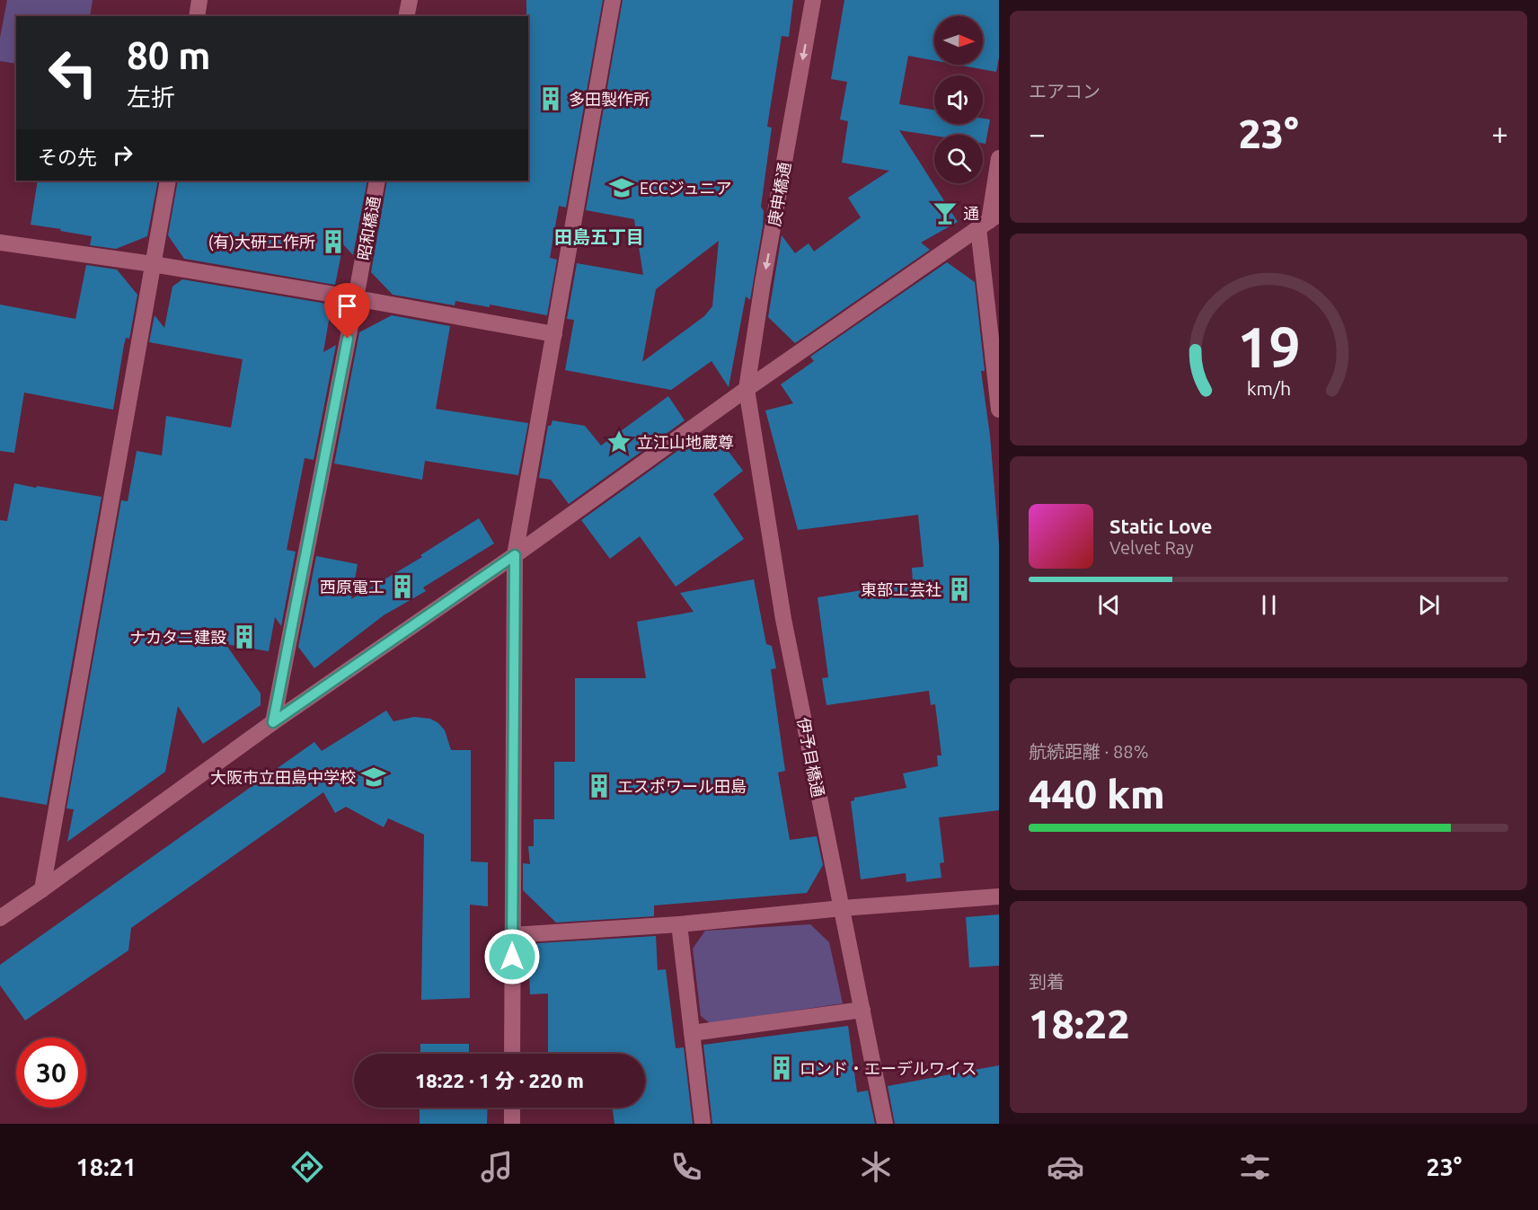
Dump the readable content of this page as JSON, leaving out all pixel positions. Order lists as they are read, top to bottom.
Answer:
{
  "streets": {
    "street": ["庚申橋通", "昭和橋通", "伊予目橋通"]
  },
  "crossings": [
    ["庚申橋通", "伊予目橋通"]
  ],
  "one_way": ["庚申橋通"],
  "districts": ["田島五丁目"],
  "places": {
    "building": [
      "多田製作所",
      "(有)大研工作所",
      "西原電工",
      "東部工芸社",
      "ナカタニ建設",
      "エスポワール田島",
      "ロンド・エーデルワイス"
    ],
    "school or university": ["ECCジュニア", "大阪市立田島中学校"],
    "bar": ["通"],
    "place": ["立江山地蔵尊"]
  },
  "north": "right",
  "page": {
    "tile": [
      "エアコン",
      ["航続距離 · 88%", "440 km"],
      ["到着", "18:22"]
    ],
    "turn": ["80 m", "左折"],
    "heat": ["−", "23°", "+"],
    "then": "その先",
    "song": ["Static Love", "Velvet Ray"],
    "limit": "30",
    "trip": "18:22 · 1 分 · 220 m",
    "tabs": ["18:21", "23°"],
    "gauge": ["19", "km/h"]
  }
}
